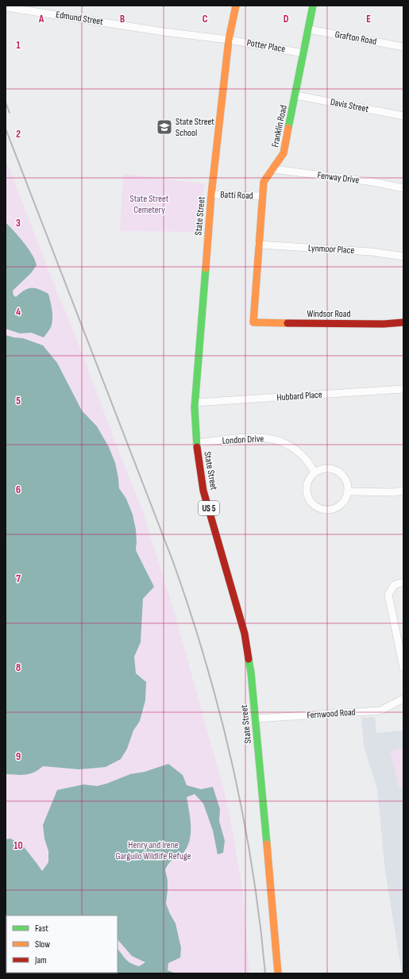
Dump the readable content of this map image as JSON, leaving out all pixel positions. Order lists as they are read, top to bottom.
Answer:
{
  "streets": {
    "main road": [
      "Franklin Road",
      "State Street",
      "Windsor Road",
      "US 5"
    ],
    "street": [
      "Edmund Street",
      "Grafton Road",
      "Potter Place",
      "Davis Street",
      "Fenway Drive",
      "Batti Road",
      "Lynmoor Place",
      "Hubbard Place",
      "London Drive",
      "Fernwood Road"
    ]
  },
  "crossings": [
    ["Edmund Street", "Potter Place"],
    ["Edmund Street", "State Street"],
    ["Grafton Road", "Franklin Road"],
    ["Potter Place", "Franklin Road"],
    ["Potter Place", "State Street"],
    ["Davis Street", "Franklin Road"],
    ["Franklin Road", "Fenway Drive"],
    ["Franklin Road", "Batti Road"],
    ["Franklin Road", "Lynmoor Place"],
    ["Franklin Road", "Windsor Road"],
    ["Batti Road", "State Street"],
    ["State Street", "Hubbard Place"],
    ["State Street", "London Drive"],
    ["State Street", "Fernwood Road"]
  ],
  "parks": ["State Street Cemetery", "Henry and Irene Garguilo Wildlife Refuge"],
  "places": {
    "school or university": ["State Street School"]
  },
  "legend": ["Fast", "Slow", "Jam"],
  "grid": {
    "columns": [
      "A",
      "B",
      "C",
      "D",
      "E"
    ],
    "rows": [
      "1",
      "2",
      "3",
      "4",
      "5",
      "6",
      "7",
      "8",
      "9",
      "10"
    ]
  }
}
